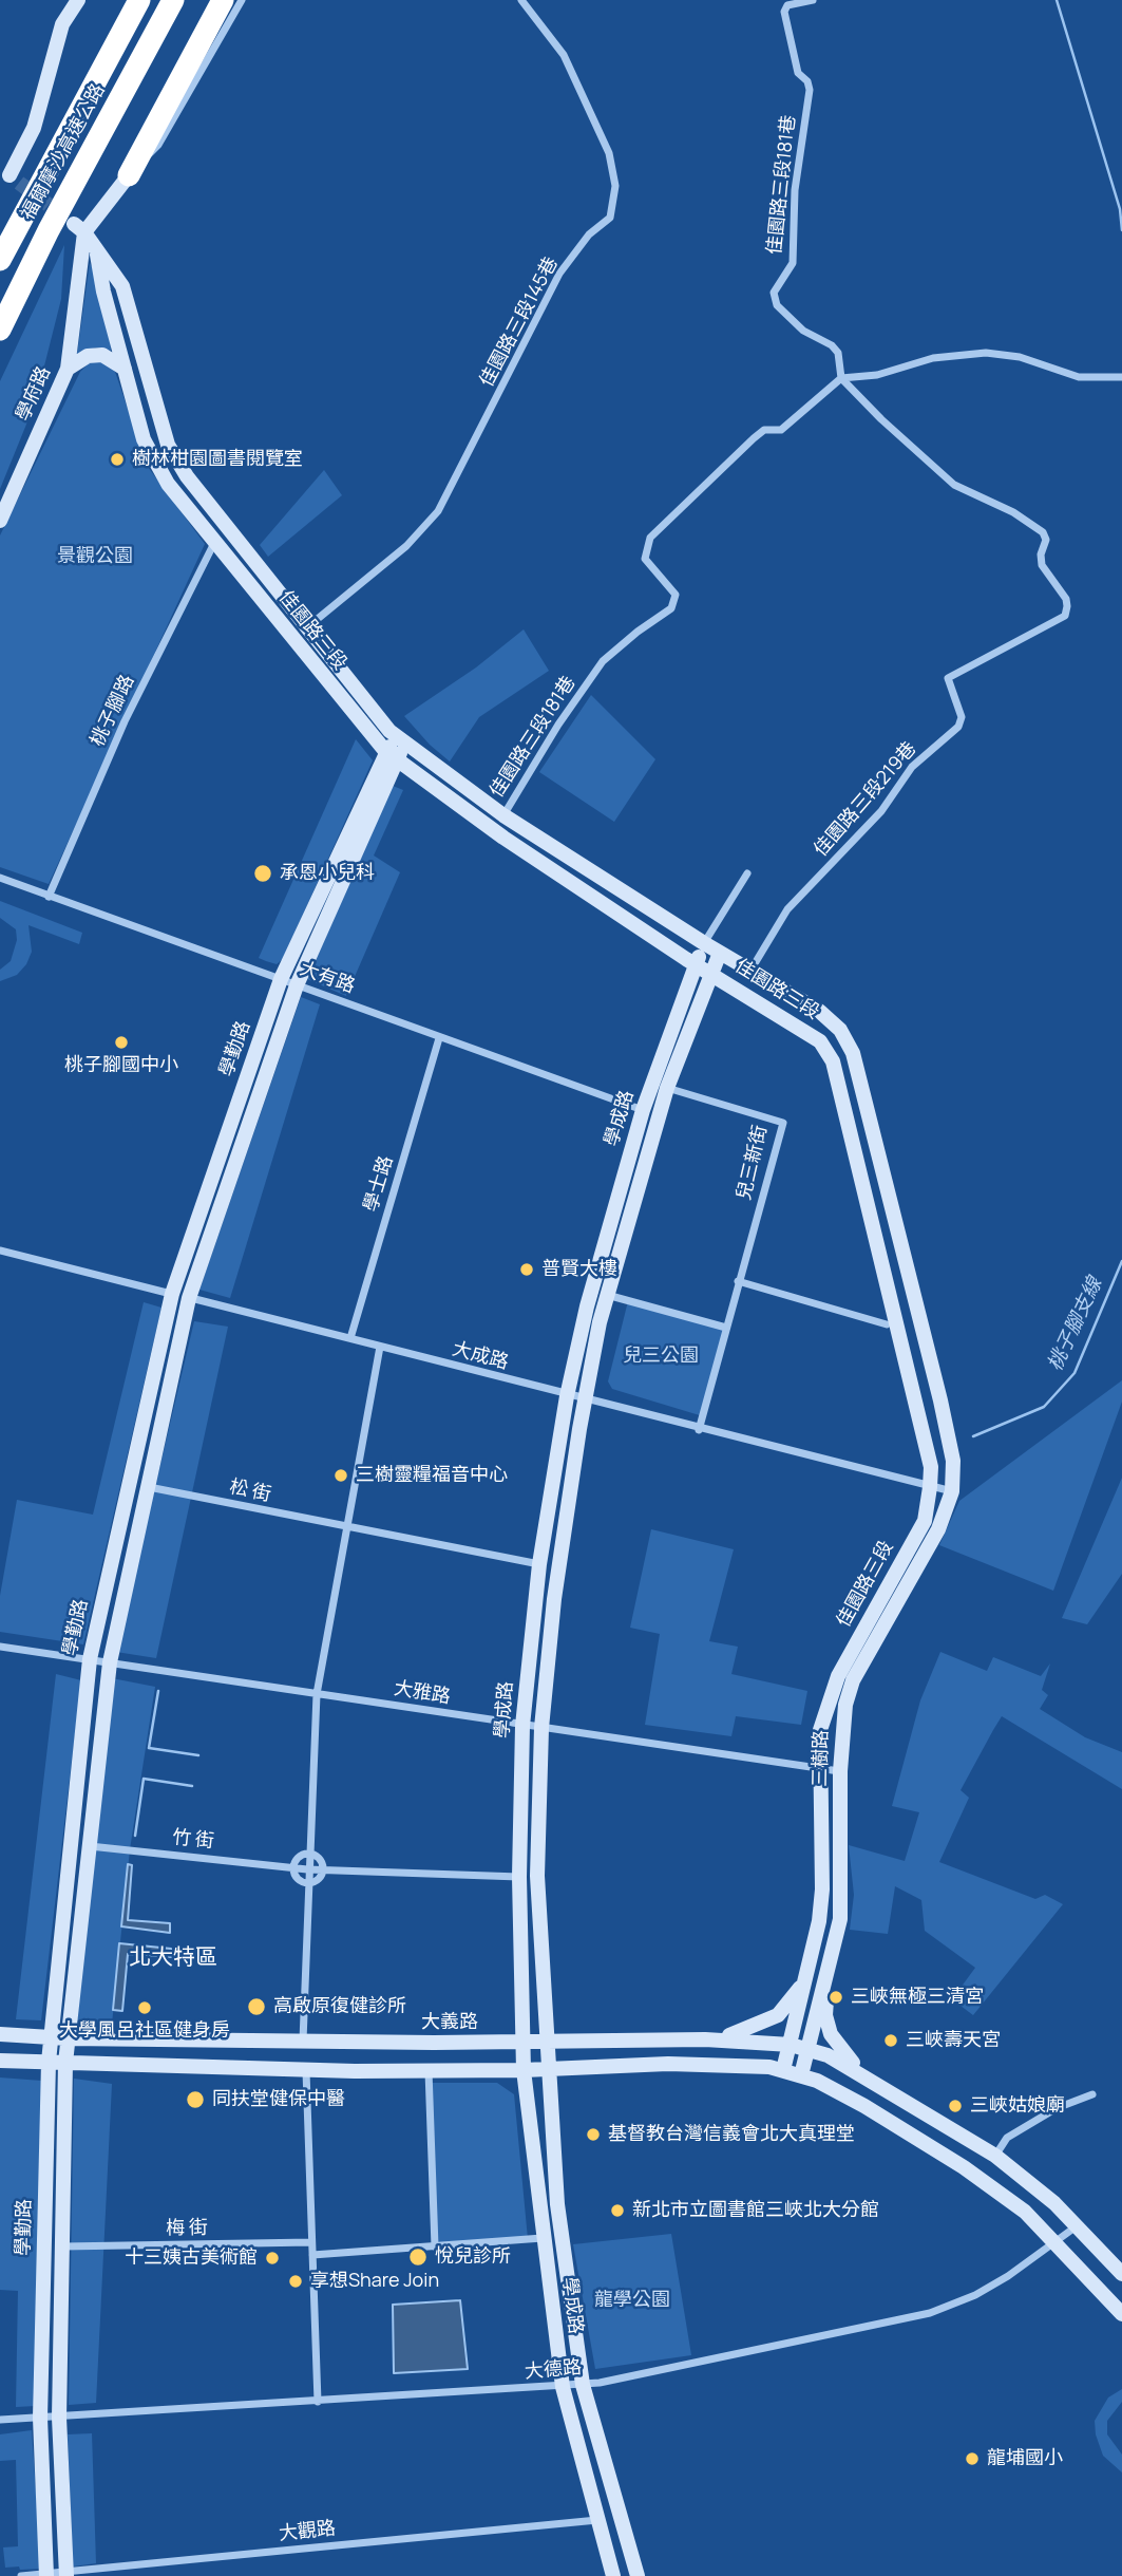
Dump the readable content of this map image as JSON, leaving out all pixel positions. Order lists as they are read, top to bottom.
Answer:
{
  "streets": {
    "highway": ["福爾摩沙高速公路"],
    "street": [
      "佳園路三段181巷",
      "佳園路三段145巷",
      "學府路",
      "佳園路三段",
      "桃子腳路",
      "佳園路三段219巷",
      "大有路",
      "學勤路",
      "學成路",
      "兒三新街",
      "學士路",
      "大成路",
      "松 街",
      "大雅路",
      "三樹路",
      "竹 街",
      "大義路",
      "梅 街",
      "大德路",
      "大觀路"
    ]
  },
  "crossings": [
    ["佳園路三段181巷", "佳園路三段"],
    ["佳園路三段181巷", "佳園路三段219巷"],
    ["佳園路三段145巷", "佳園路三段"],
    ["學府路", "佳園路三段"],
    ["佳園路三段", "桃子腳路"],
    ["佳園路三段", "佳園路三段219巷"],
    ["佳園路三段", "學勤路"],
    ["佳園路三段", "學成路"],
    ["佳園路三段", "大成路"],
    ["佳園路三段", "大雅路"],
    ["佳園路三段", "三樹路"],
    ["佳園路三段", "大義路"],
    ["桃子腳路", "大有路"],
    ["大有路", "學勤路"],
    ["大有路", "學成路"],
    ["大有路", "學士路"],
    ["學勤路", "大成路"],
    ["學勤路", "松 街"],
    ["學勤路", "大雅路"],
    ["學勤路", "竹 街"],
    ["學勤路", "大義路"],
    ["學勤路", "梅 街"],
    ["學勤路", "大德路"],
    ["學勤路", "大觀路"],
    ["學成路", "兒三新街"],
    ["學成路", "大成路"],
    ["學成路", "松 街"],
    ["學成路", "大雅路"],
    ["學成路", "竹 街"],
    ["學成路", "大義路"],
    ["學成路", "大德路"],
    ["學成路", "大觀路"],
    ["兒三新街", "大成路"],
    ["學士路", "大成路"],
    ["大成路", "三樹路"],
    ["大雅路", "三樹路"],
    ["三樹路", "大義路"]
  ],
  "districts": ["北大特區"],
  "water": ["桃子腳支線"],
  "parks": ["景觀公園", "兒三公園", "龍學公園"],
  "places": [
    "樹林柑園圖書閱覽室",
    "承恩小兒科",
    "桃子腳國中小",
    "普賢大樓",
    "三樹靈糧福音中心",
    "三峽無極三清宮",
    "高啟原復健診所",
    "大學風呂社區健身房",
    "三峽壽天宮",
    "同扶堂健保中醫",
    "三峽姑娘廟",
    "基督教台灣信義會北大真理堂",
    "新北市立圖書館三峽北大分館",
    "悅兒診所",
    "十三姨古美術館",
    "享想Share Join",
    "龍埔國小"
  ]
}
